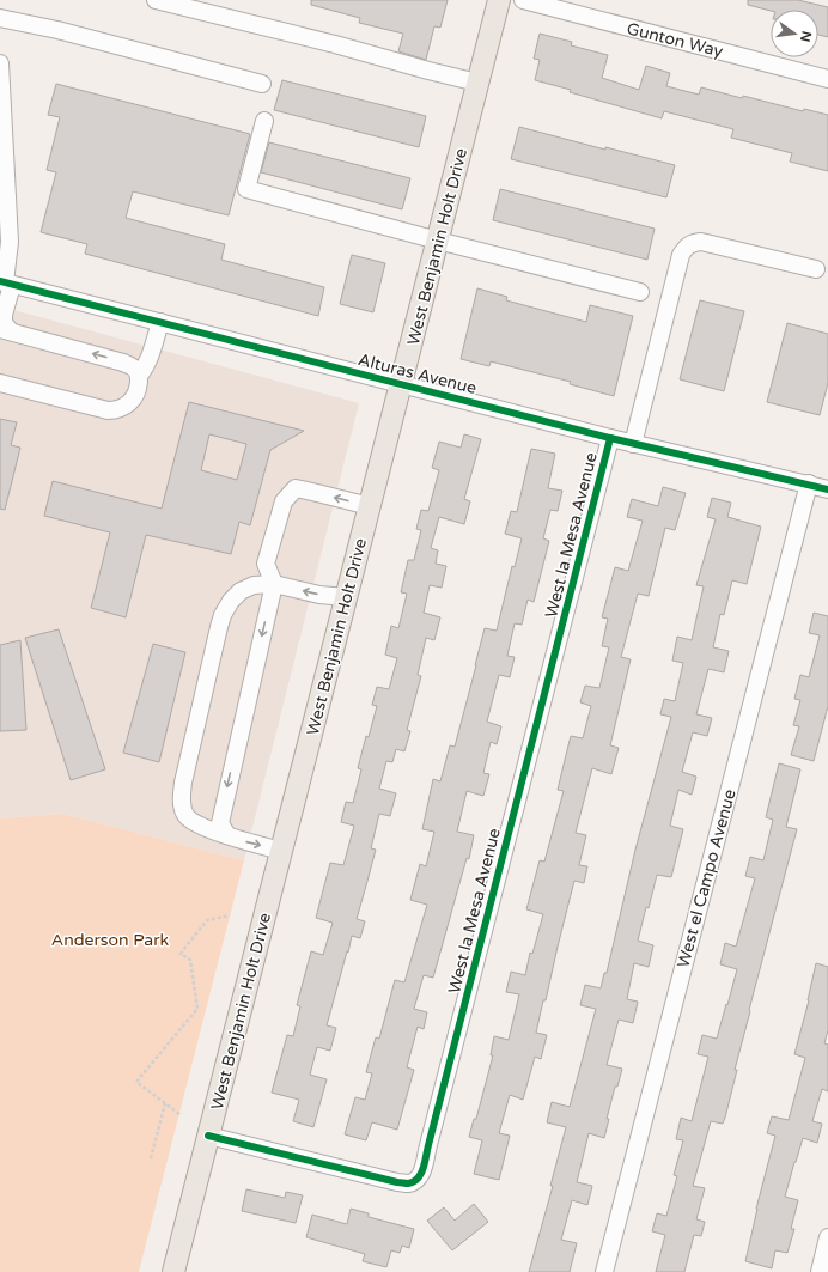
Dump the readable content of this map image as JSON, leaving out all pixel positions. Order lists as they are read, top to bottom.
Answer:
{
  "streets": {
    "main road": ["West Benjamin Holt Drive"],
    "street": [
      "Gunton Way",
      "Alturas Avenue",
      "West la Mesa Avenue",
      "West el Campo Avenue"
    ]
  },
  "crossings": [
    ["West Benjamin Holt Drive", "Alturas Avenue"],
    ["West Benjamin Holt Drive", "West la Mesa Avenue"],
    ["Alturas Avenue", "West la Mesa Avenue"],
    ["Alturas Avenue", "West el Campo Avenue"]
  ],
  "parks": ["Anderson Park"],
  "north": "right"
}
